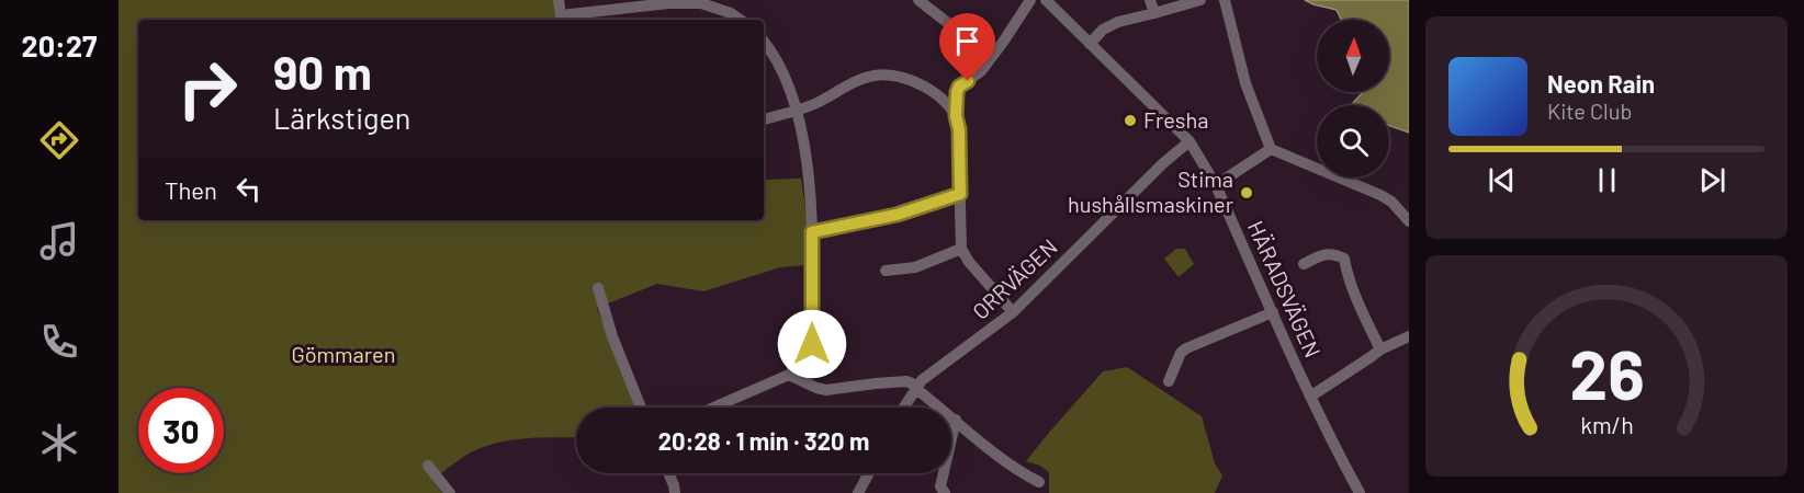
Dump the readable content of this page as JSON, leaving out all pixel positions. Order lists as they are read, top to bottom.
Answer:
{
  "streets": {
    "street": ["ORRVÄGEN", "HÄRADSVÄGEN"]
  },
  "crossings": [
    ["ORRVÄGEN", "HÄRADSVÄGEN"]
  ],
  "parks": ["Gömmaren"],
  "places": ["Fresha", "Stima hushållsmaskiner"],
  "north": "top",
  "page": {
    "tabs": "20:27",
    "turn": ["90 m", "Lärkstigen"],
    "song": ["Neon Rain", "Kite Club"],
    "then": "Then",
    "limit": "30",
    "trip": "20:28 · 1 min · 320 m",
    "gauge": ["26", "km/h"]
  }
}
